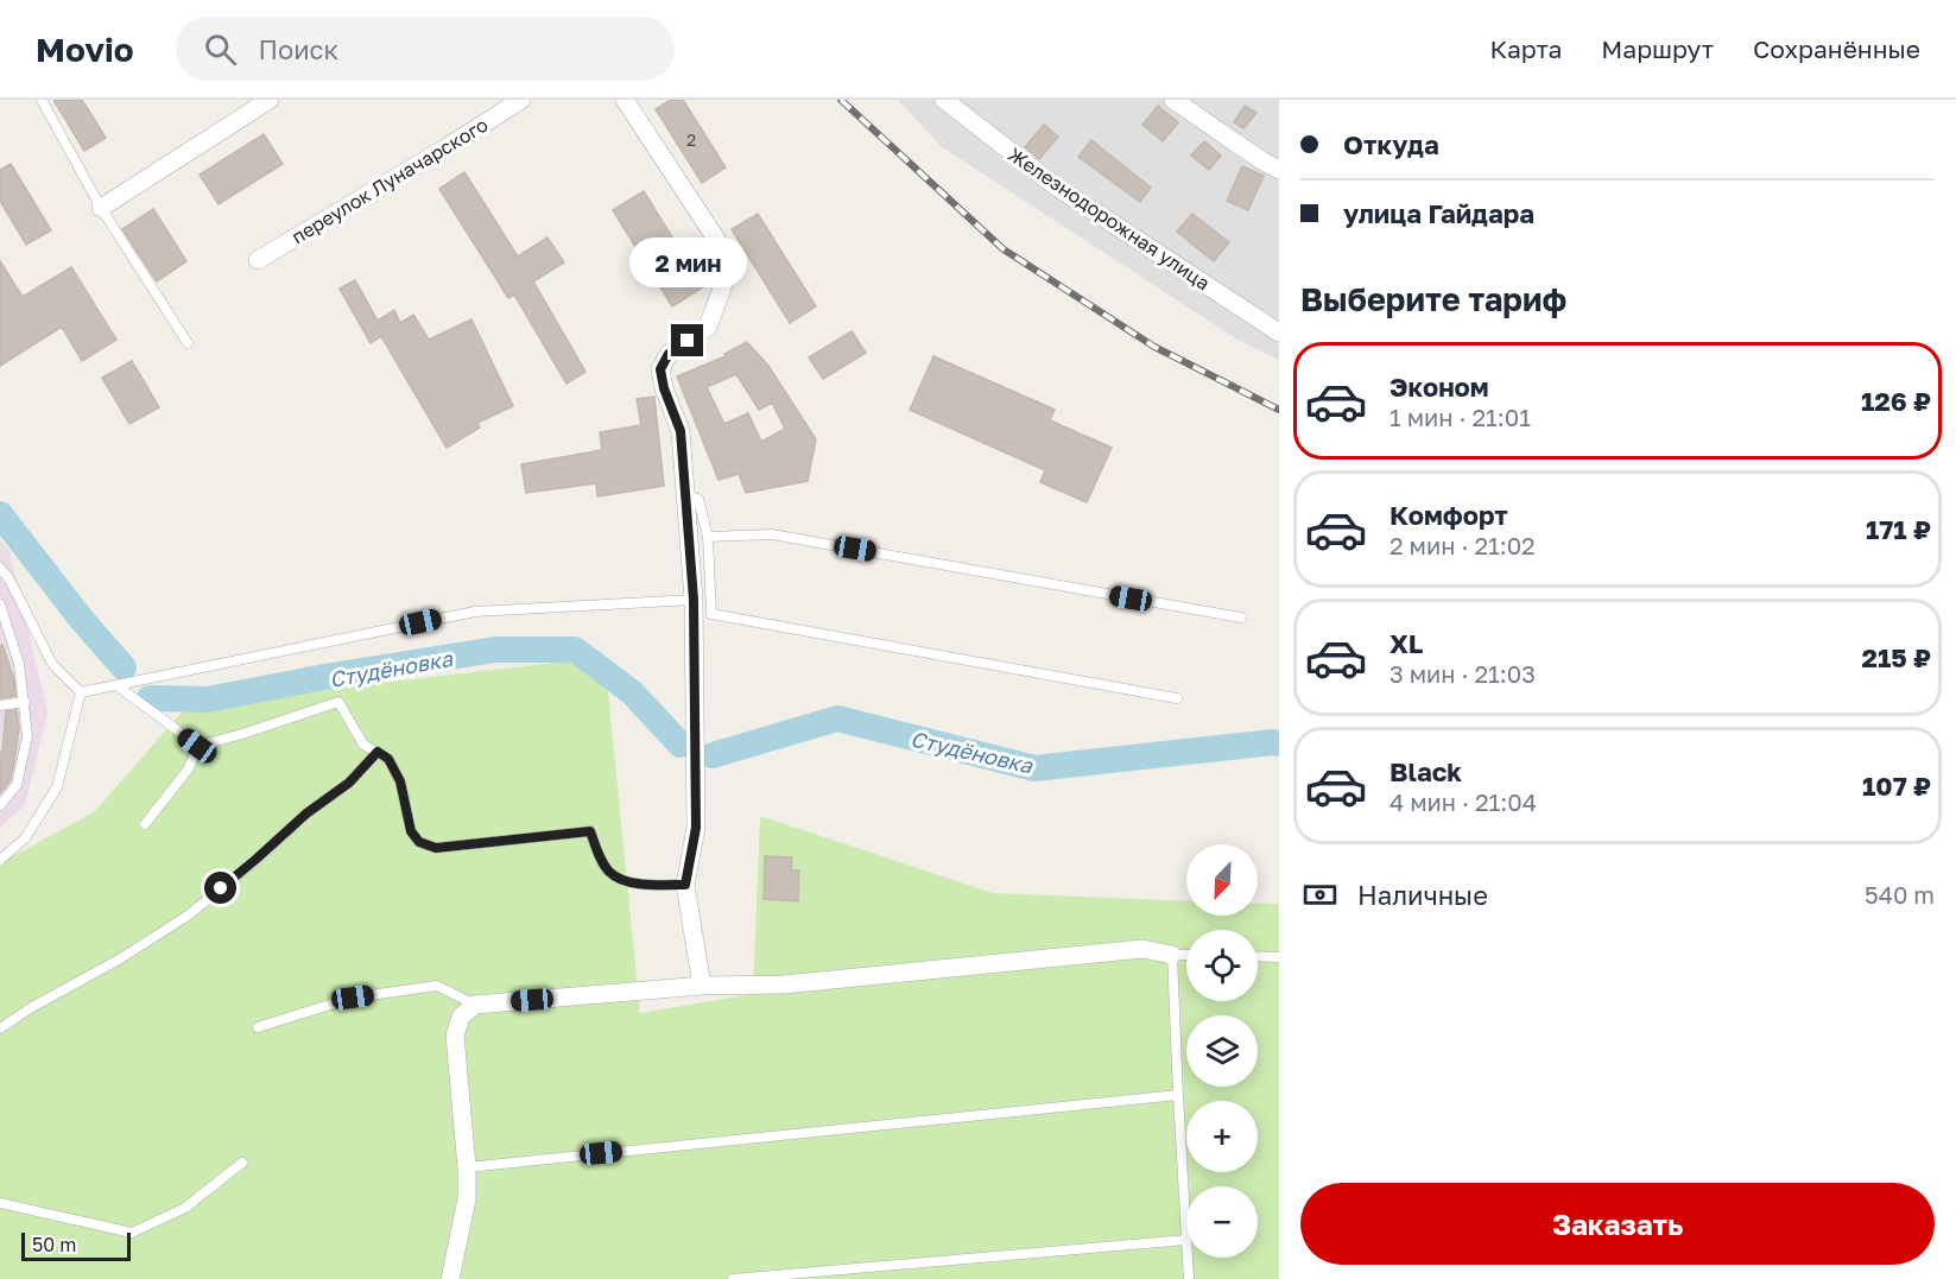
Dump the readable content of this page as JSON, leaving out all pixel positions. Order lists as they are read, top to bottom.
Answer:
{
  "streets": {
    "street": ["переулок Луначарского", "Железнодорожная улица"]
  },
  "water": ["Студёновка"],
  "house_numbers": ["2"],
  "scale_bar": "50 m",
  "north": "bottom left",
  "page": {
    "header": "Movio",
    "search": "Поиск",
    "nav": ["Карта", "Маршрут", "Сохранённые"],
    "banner": ["Откуда", "улица Гайдара"],
    "bubble": "2 мин",
    "heading": "Выберите тариф",
    "list": [
      {
        "name": "Эконом",
        "note": "1 мин · 21:01",
        "value": "126 ₽"
      },
      {
        "name": "Комфорт",
        "note": "2 мин · 21:02",
        "value": "171 ₽"
      },
      {
        "name": "XL",
        "note": "3 мин · 21:03",
        "value": "215 ₽"
      },
      {
        "name": "Black",
        "note": "4 мин · 21:04",
        "value": "107 ₽"
      }
    ],
    "map_buttons": ["+", "−"],
    "pay": ["Наличные", "540 m"],
    "buttons": "Заказать",
    "scale": "50 m"
  }
}
